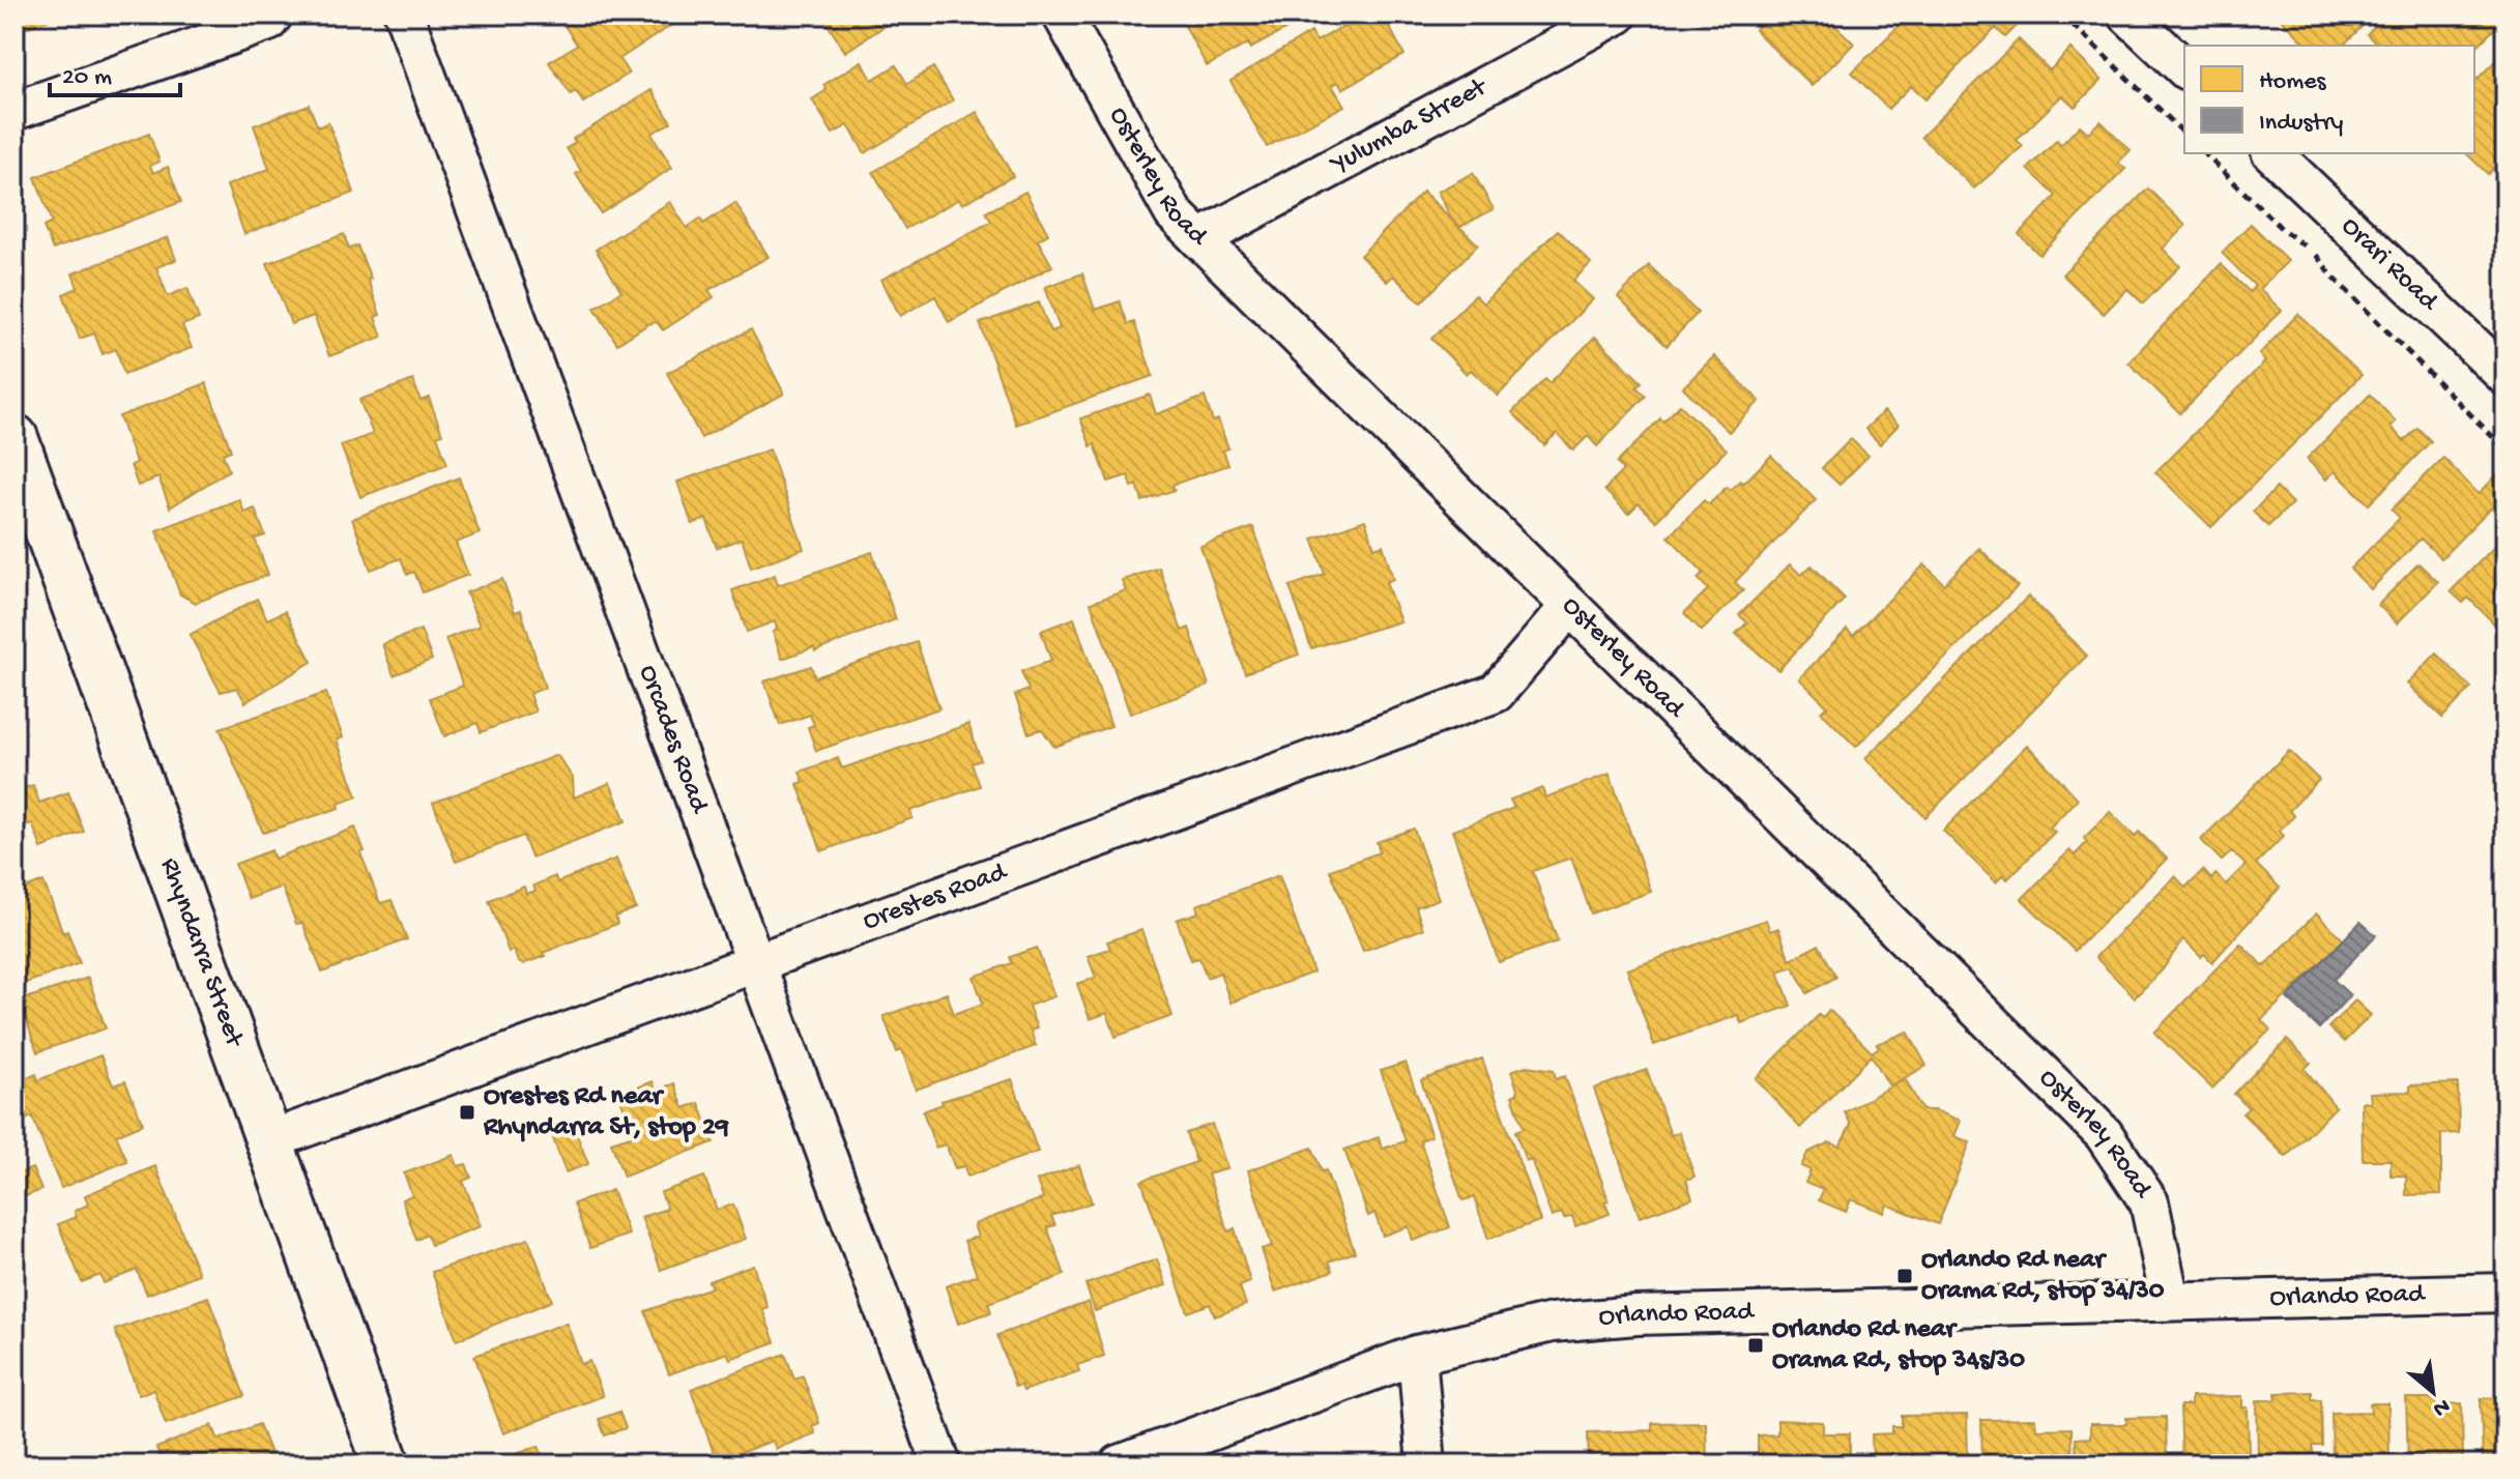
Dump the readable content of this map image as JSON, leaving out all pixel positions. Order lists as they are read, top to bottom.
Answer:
{
  "streets": {
    "street": [
      "Yulumba Street",
      "Osterley Road",
      "Orari Road",
      "Orcades Road",
      "Orestes Road",
      "Rhyndarra Street",
      "Orlando Road"
    ]
  },
  "crossings": [
    ["Yulumba Street", "Osterley Road"],
    ["Osterley Road", "Orestes Road"],
    ["Osterley Road", "Orlando Road"],
    ["Orcades Road", "Orestes Road"],
    ["Orestes Road", "Rhyndarra Street"]
  ],
  "places": {
    "transit": ["Orestes Rd near Rhyndarra St, stop 29", "Orlando Rd near Orama Rd, stop 34/30", "Orlando Rd near Orama Rd, stop 34s/30"]
  },
  "legend": ["Homes", "Industry"],
  "scale_bar": "20 m",
  "north": "bottom right"
}
